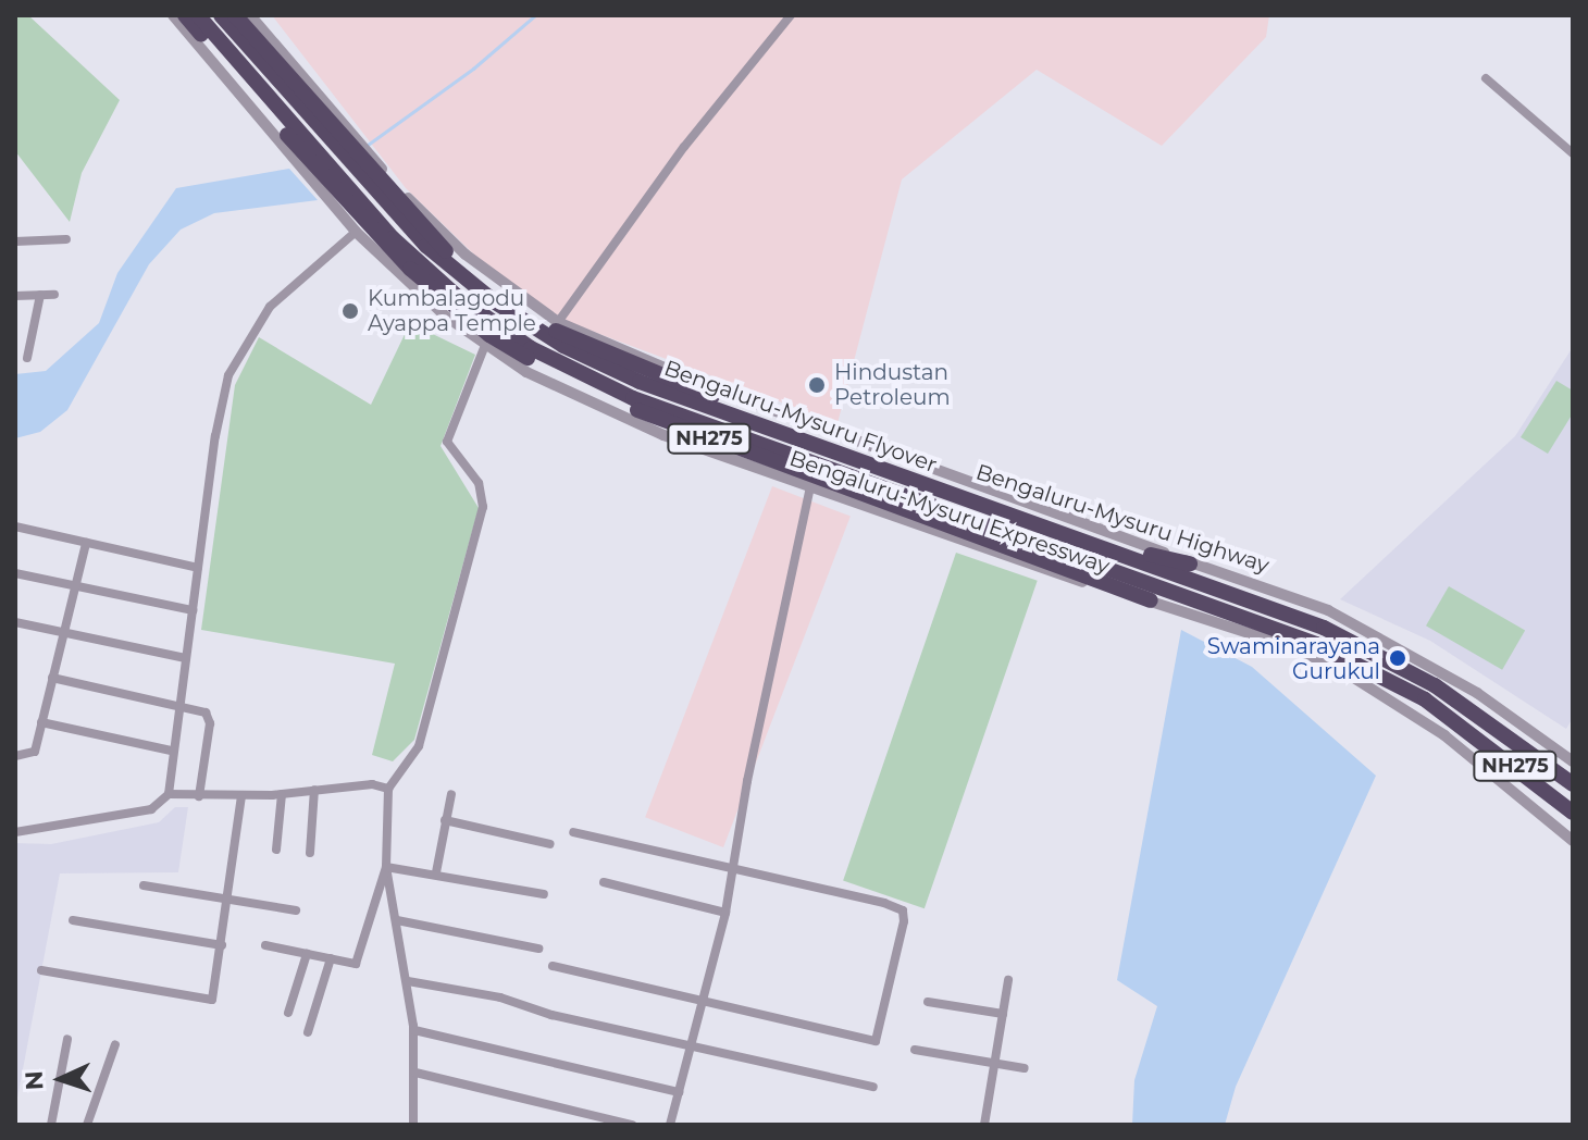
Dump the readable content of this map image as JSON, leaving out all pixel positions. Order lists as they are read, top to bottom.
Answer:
{
  "streets": {
    "highway": [
      "Bengaluru-Mysuru Flyover",
      "NH275",
      "Bengaluru-Mysuru Expressway",
      "Bengaluru-Mysuru Highway"
    ]
  },
  "crossings": [
    ["Bengaluru-Mysuru Flyover", "Bengaluru-Mysuru Expressway"],
    ["NH275", "Bengaluru-Mysuru Highway"]
  ],
  "places": ["Kumbalagodu Ayappa Temple", "Hindustan Petroleum", "Swaminarayana Gurukul"],
  "north": "left"
}
